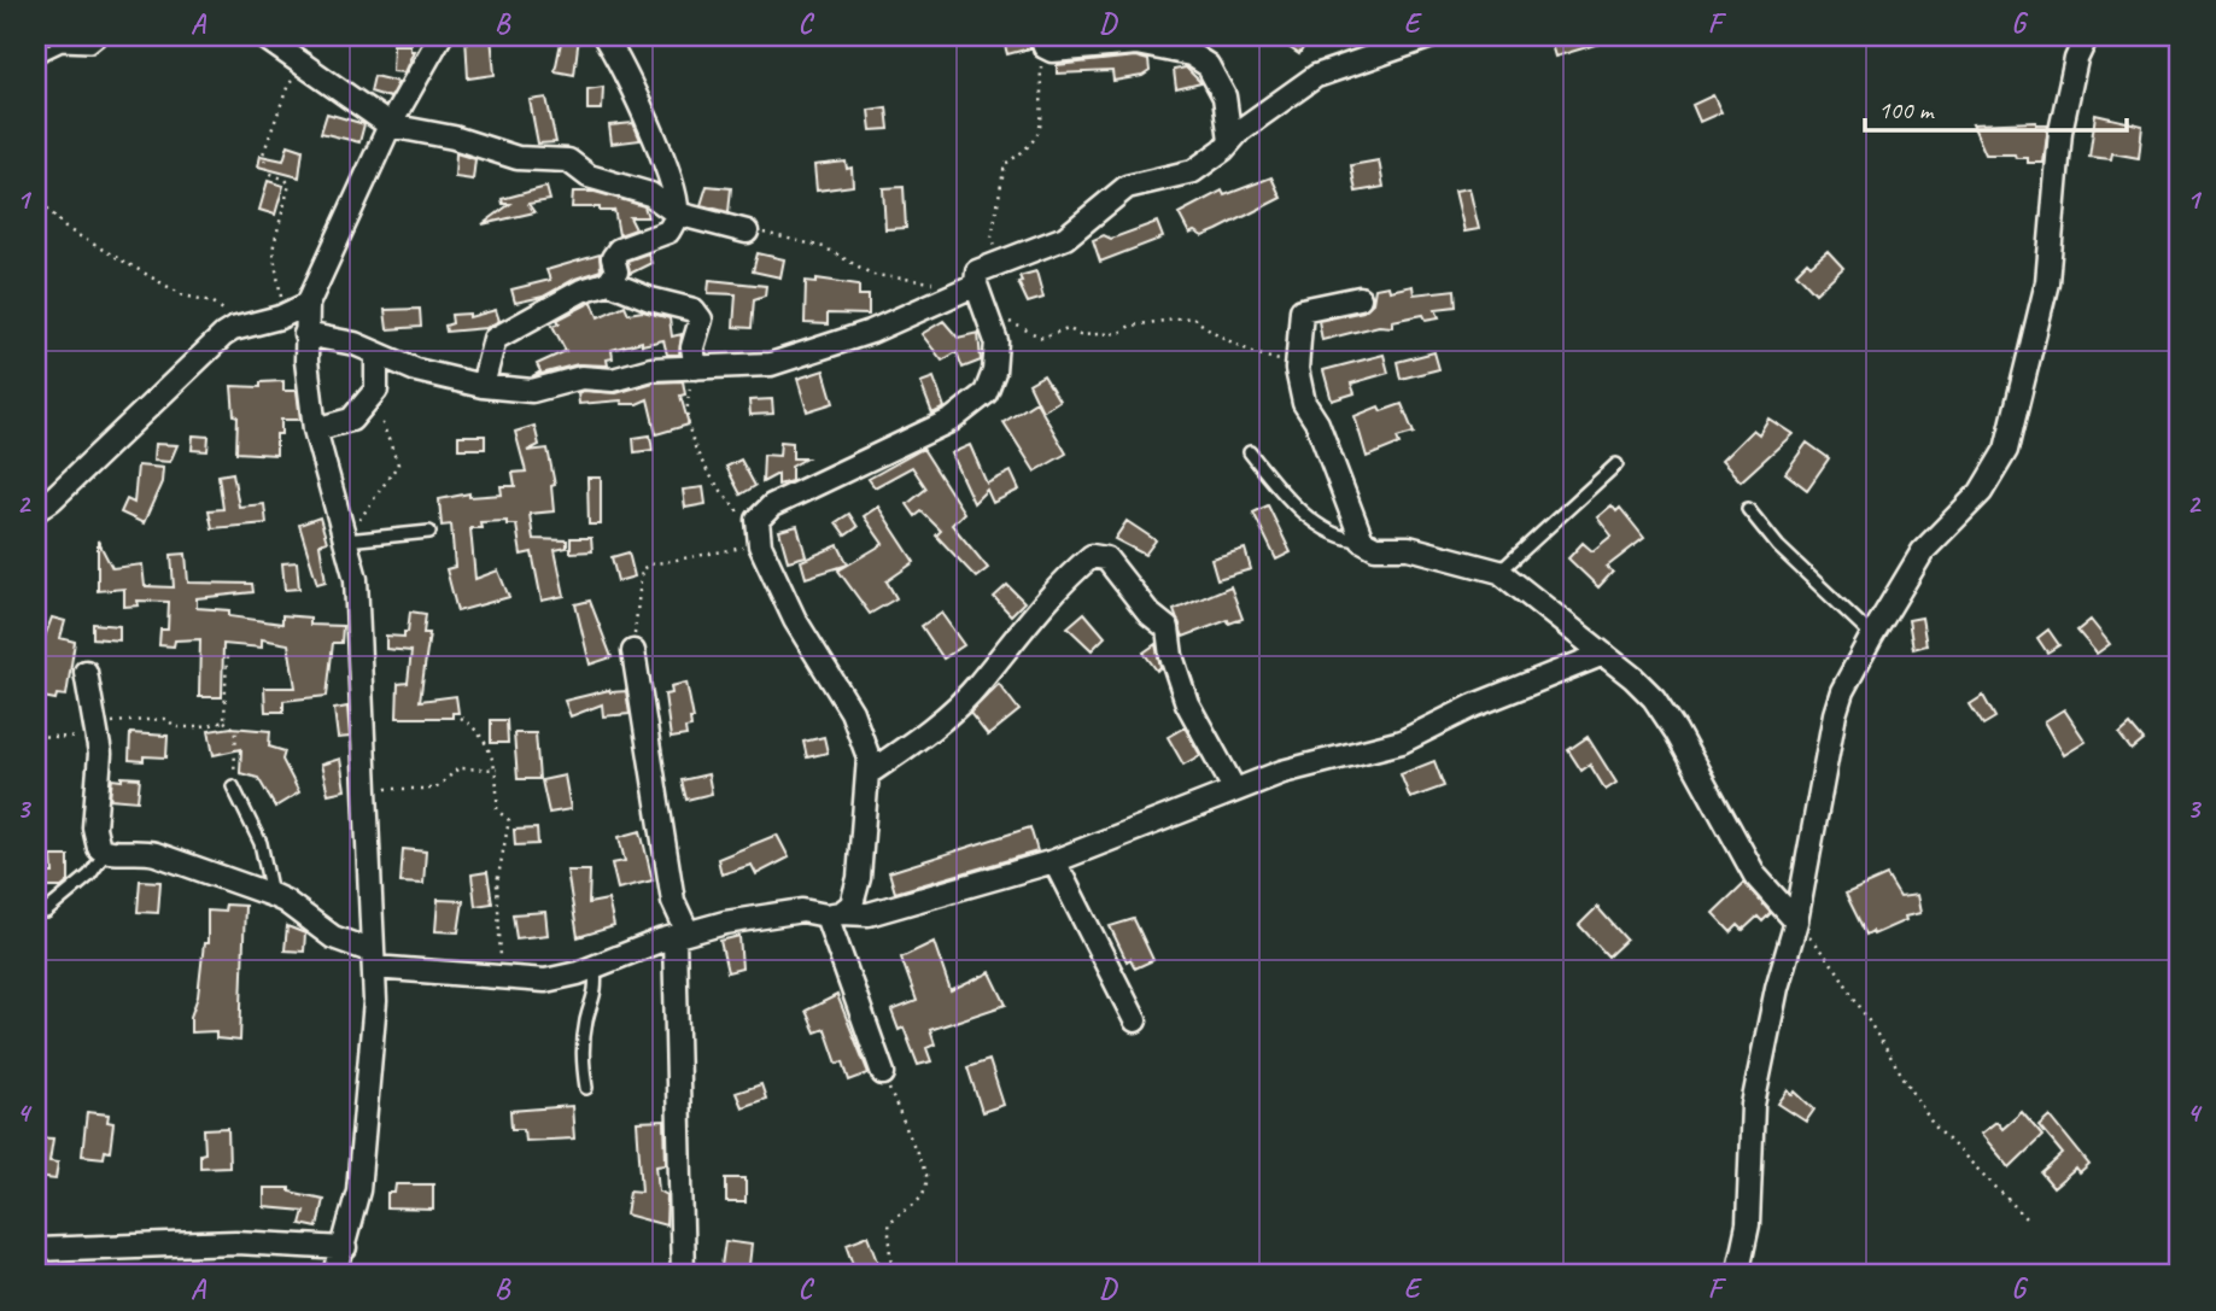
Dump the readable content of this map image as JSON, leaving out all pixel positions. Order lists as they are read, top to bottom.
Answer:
{
  "scale_bar": "100 m",
  "grid": {
    "columns": [
      "A",
      "B",
      "C",
      "D",
      "E",
      "F",
      "G"
    ],
    "rows": [
      "1",
      "2",
      "3",
      "4"
    ]
  }
}
